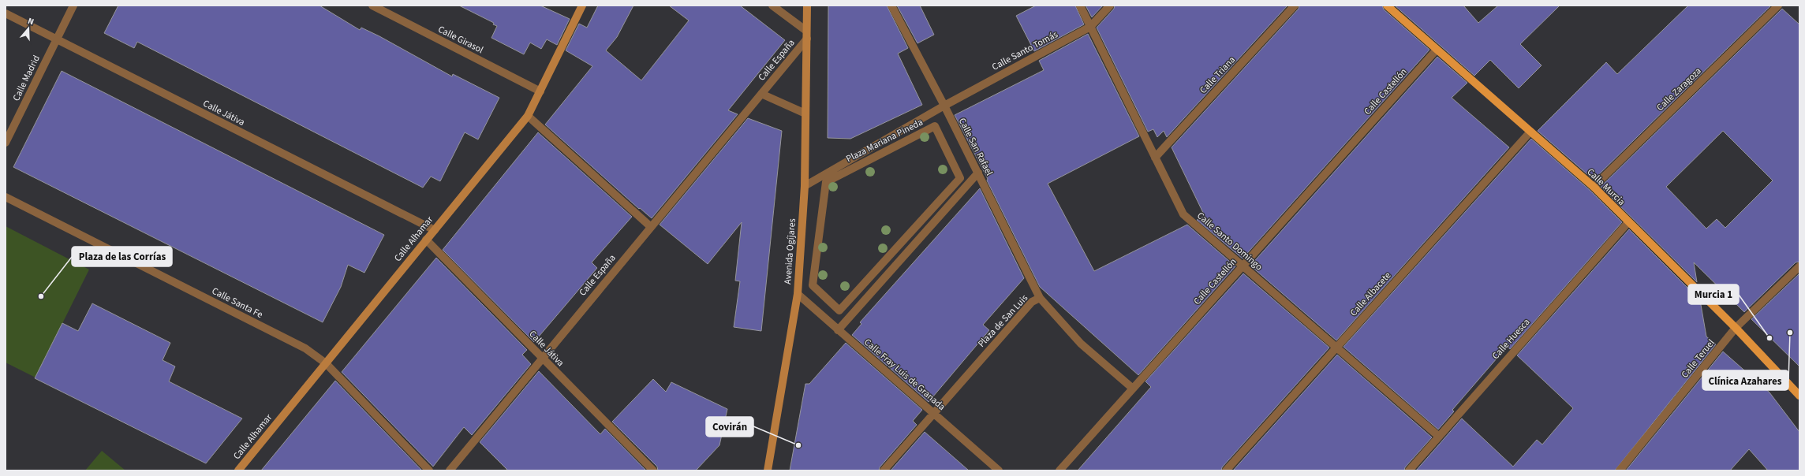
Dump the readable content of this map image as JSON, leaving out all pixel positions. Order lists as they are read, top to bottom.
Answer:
{
  "streets": {
    "main road": ["Calle Murcia"],
    "street": [
      "Calle Girasol",
      "Calle Santo Tomás",
      "Calle España",
      "Calle Triana",
      "Calle Madrid",
      "Calle Zaragoza",
      "Calle Castellón",
      "Calle Játiva",
      "Plaza Mariana Pineda",
      "Calle San Rafael",
      "Calle Alhamar",
      "Calle Santo Domingo",
      "Avenida Ogíjares",
      "Calle Albacete",
      "Calle Santa Fe",
      "Plaza de San Luis",
      "Calle Huesca",
      "Calle Teruel",
      "Calle Fray Luis de Granada"
    ]
  },
  "crossings": [
    ["Calle Girasol", "Calle Alhamar"],
    ["Calle Santo Tomás", "Plaza Mariana Pineda"],
    ["Calle Santo Tomás", "Calle San Rafael"],
    ["Calle Santo Tomás", "Calle Santo Domingo"],
    ["Calle España", "Calle Játiva"],
    ["Calle España", "Avenida Ogíjares"],
    ["Calle Triana", "Calle Santo Domingo"],
    ["Calle Madrid", "Calle Játiva"],
    ["Calle Zaragoza", "Calle Murcia"],
    ["Calle Castellón", "Calle Murcia"],
    ["Calle Castellón", "Calle Santo Domingo"],
    ["Calle Castellón", "Plaza de San Luis"],
    ["Calle Játiva", "Calle Alhamar"],
    ["Plaza Mariana Pineda", "Calle San Rafael"],
    ["Plaza Mariana Pineda", "Avenida Ogíjares"],
    ["Calle San Rafael", "Plaza de San Luis"],
    ["Calle Murcia", "Calle Albacete"],
    ["Calle Murcia", "Calle Huesca"],
    ["Calle Murcia", "Calle Teruel"],
    ["Calle Alhamar", "Calle Santa Fe"],
    ["Calle Santo Domingo", "Calle Albacete"],
    ["Calle Santo Domingo", "Calle Huesca"],
    ["Avenida Ogíjares", "Calle Fray Luis de Granada"],
    ["Plaza de San Luis", "Calle Fray Luis de Granada"]
  ],
  "places": [
    "Plaza de las Corrías",
    "Clínica Azahares",
    "Murcia 1",
    "Covirán"
  ],
  "north": "top"
}
